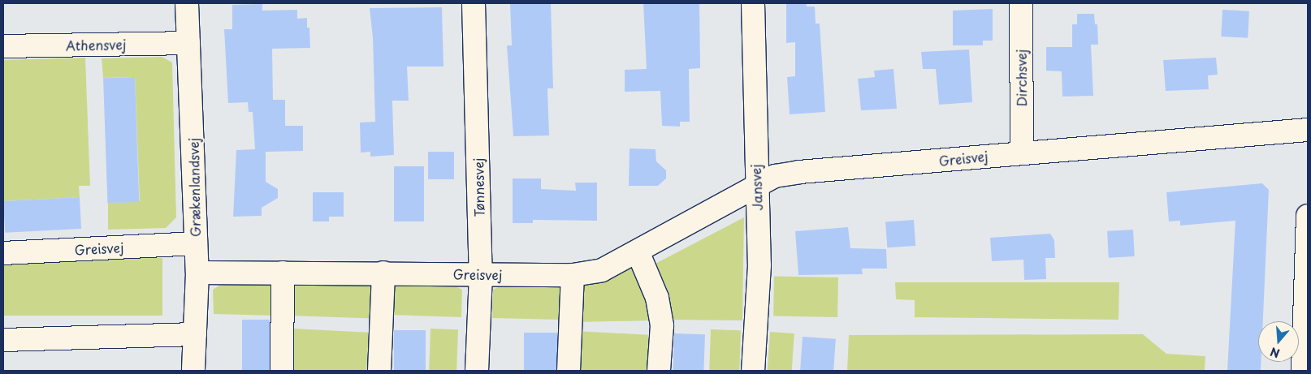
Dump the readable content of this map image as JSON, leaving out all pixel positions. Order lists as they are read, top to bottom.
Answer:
{
  "streets": {
    "street": [
      "Athensvej",
      "Dirchsvej",
      "Greisvej",
      "Grækenlandsvej",
      "Tønnesvej",
      "Jansvej"
    ]
  },
  "crossings": [
    ["Athensvej", "Grækenlandsvej"],
    ["Dirchsvej", "Greisvej"],
    ["Greisvej", "Grækenlandsvej"],
    ["Greisvej", "Tønnesvej"],
    ["Greisvej", "Jansvej"]
  ],
  "north": "bottom"
}
